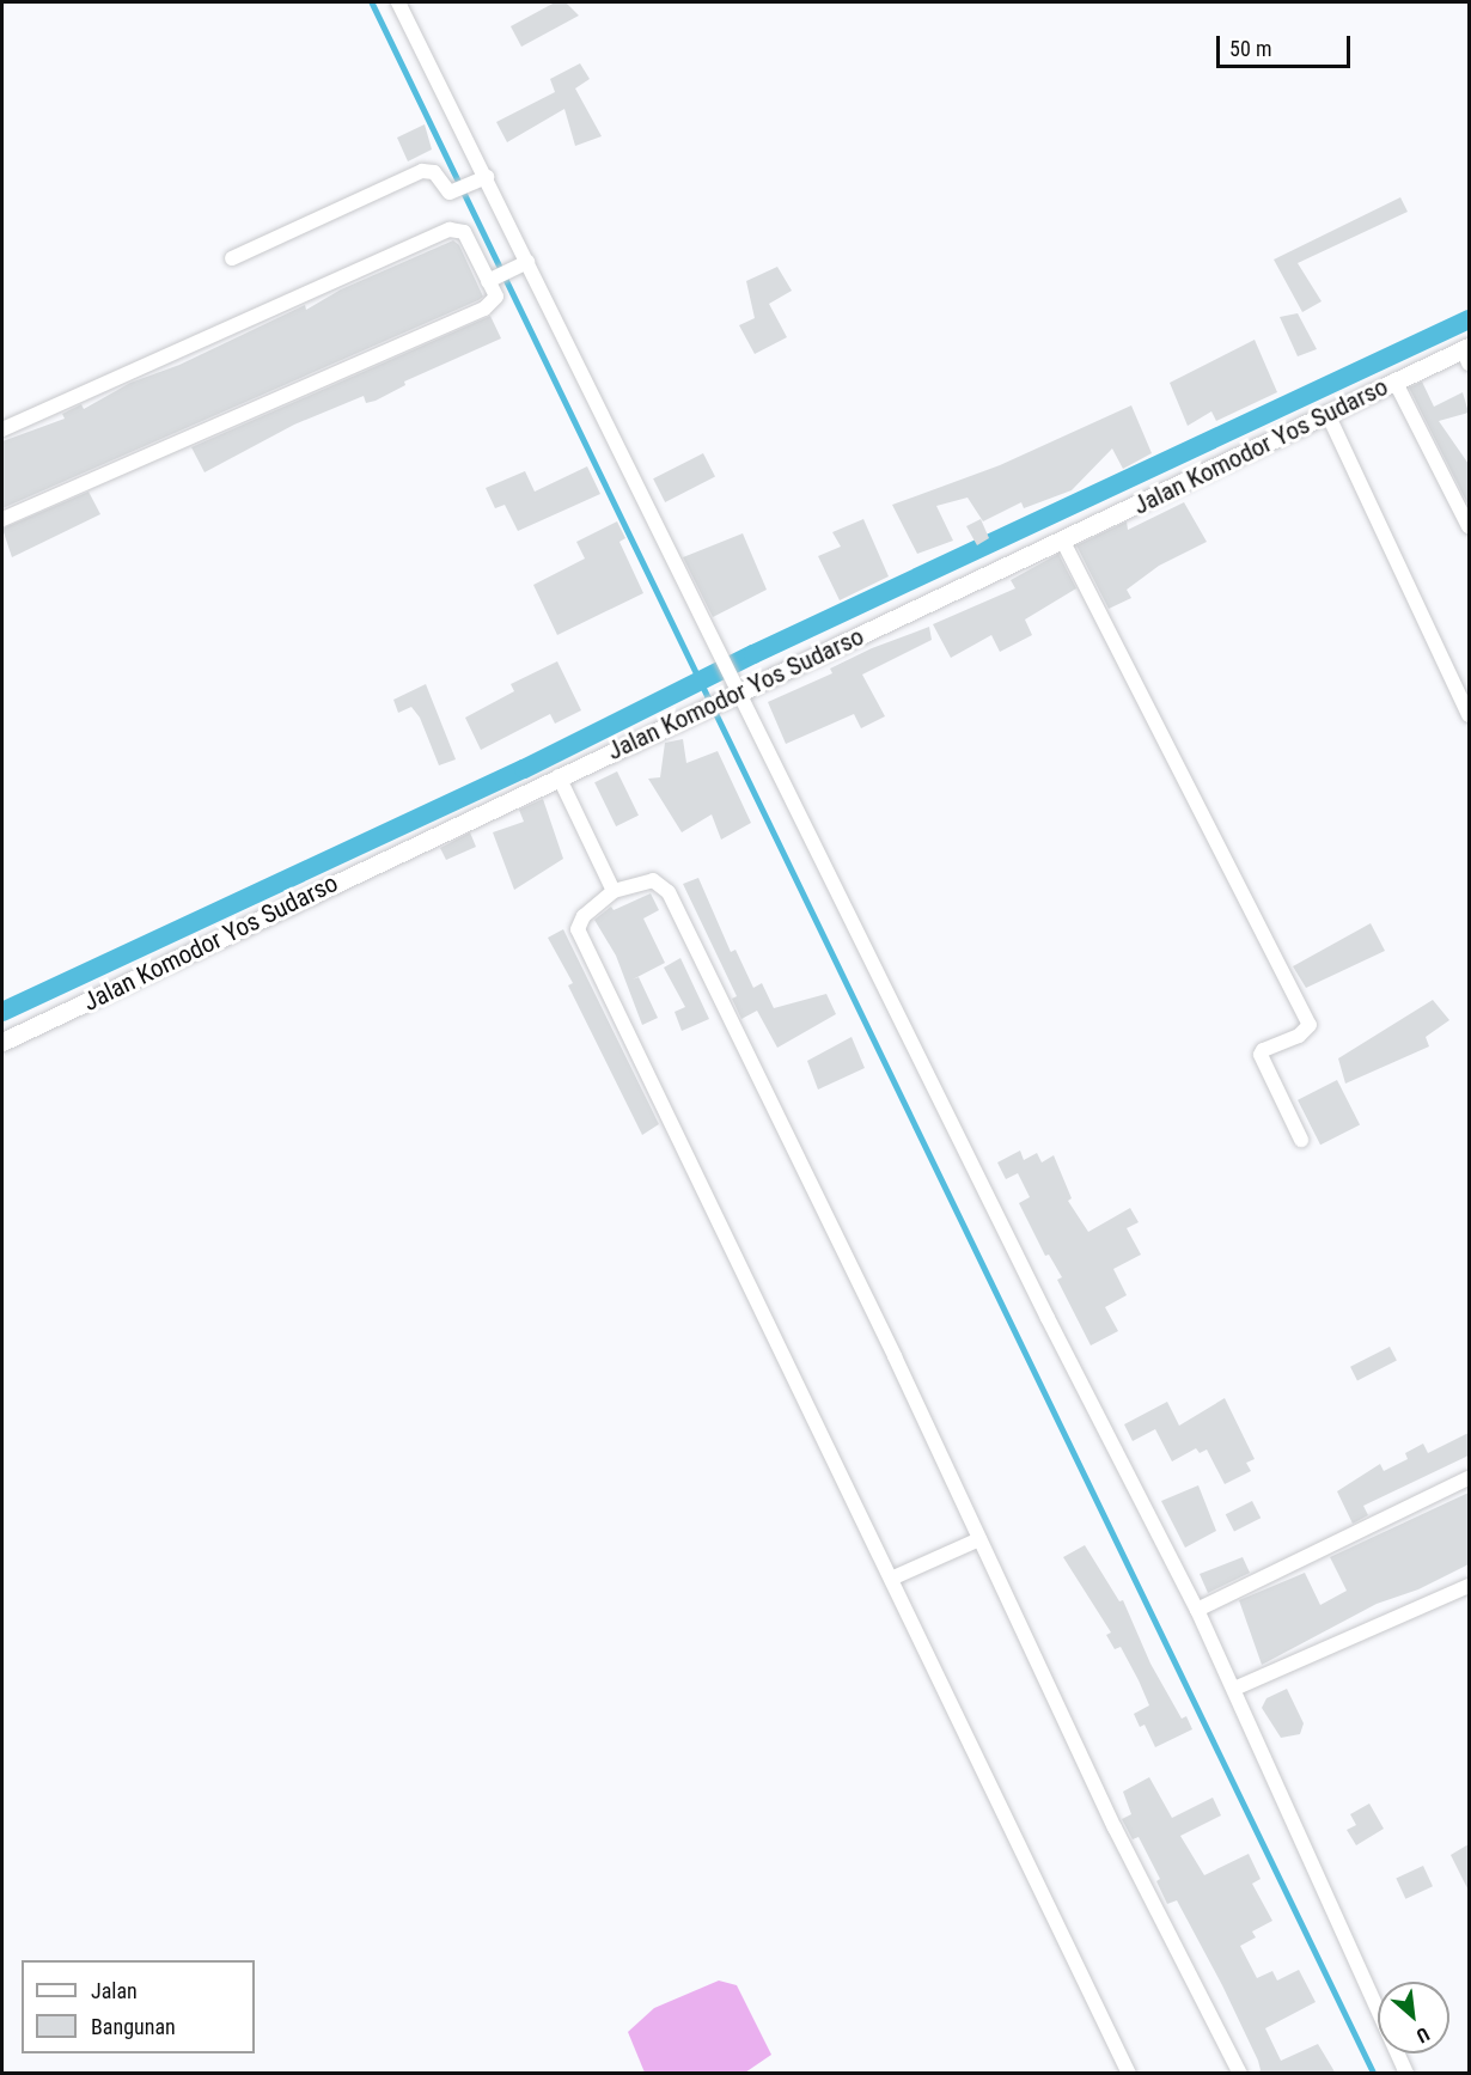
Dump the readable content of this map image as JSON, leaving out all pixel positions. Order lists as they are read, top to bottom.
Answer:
{
  "streets": {
    "street": ["Jalan Komodor Yos Sudarso"]
  },
  "legend": ["Jalan", "Bangunan"],
  "scale_bar": "50 m",
  "north": "bottom right"
}
